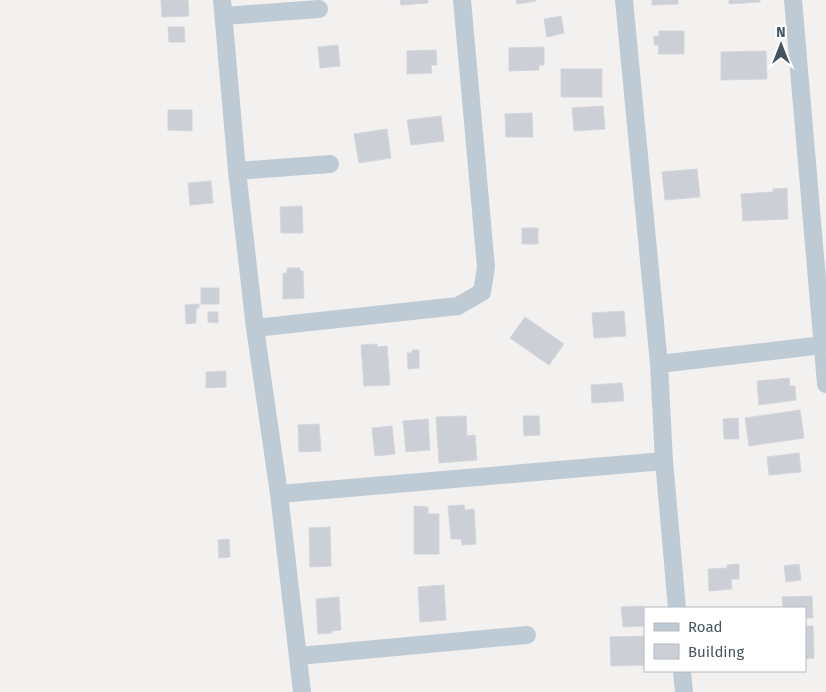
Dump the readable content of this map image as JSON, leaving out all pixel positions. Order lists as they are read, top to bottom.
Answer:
{
  "legend": ["Road", "Building"],
  "north": "top"
}
